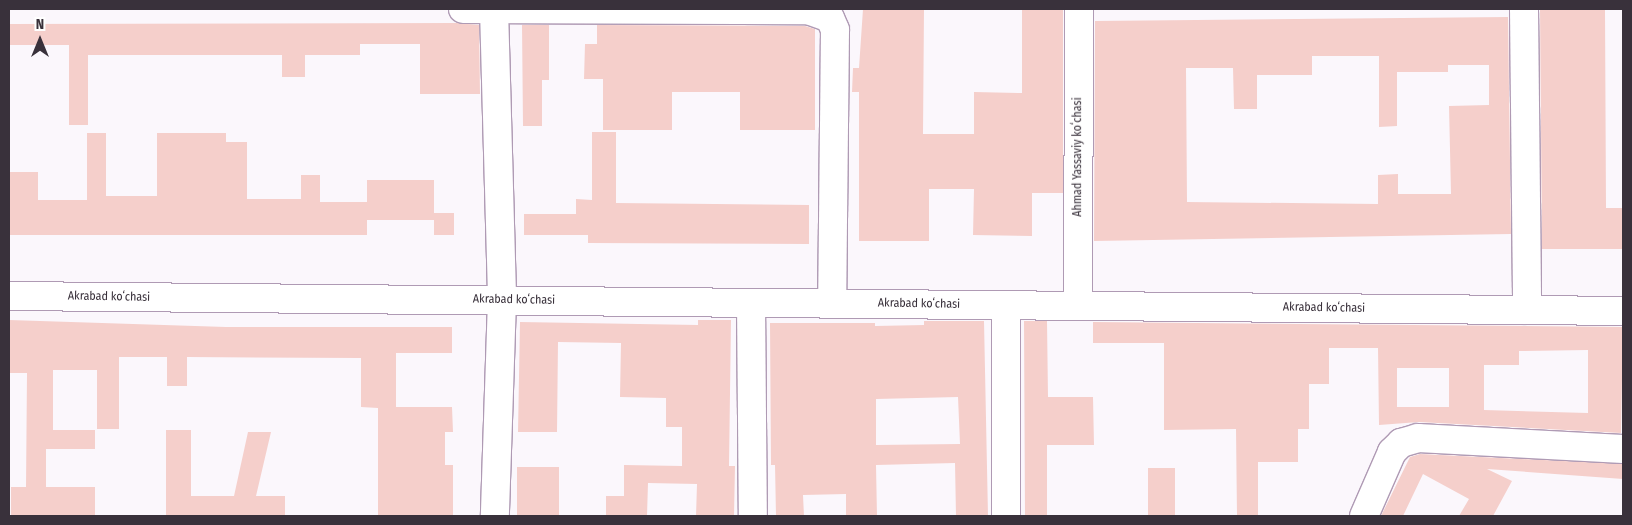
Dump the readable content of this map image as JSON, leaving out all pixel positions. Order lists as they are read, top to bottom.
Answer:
{
  "streets": {
    "street": ["Ahmad Yassaviy koʻchasi", "Akrabad koʻchasi"]
  },
  "crossings": [
    ["Ahmad Yassaviy koʻchasi", "Akrabad koʻchasi"]
  ],
  "north": "top"
}
